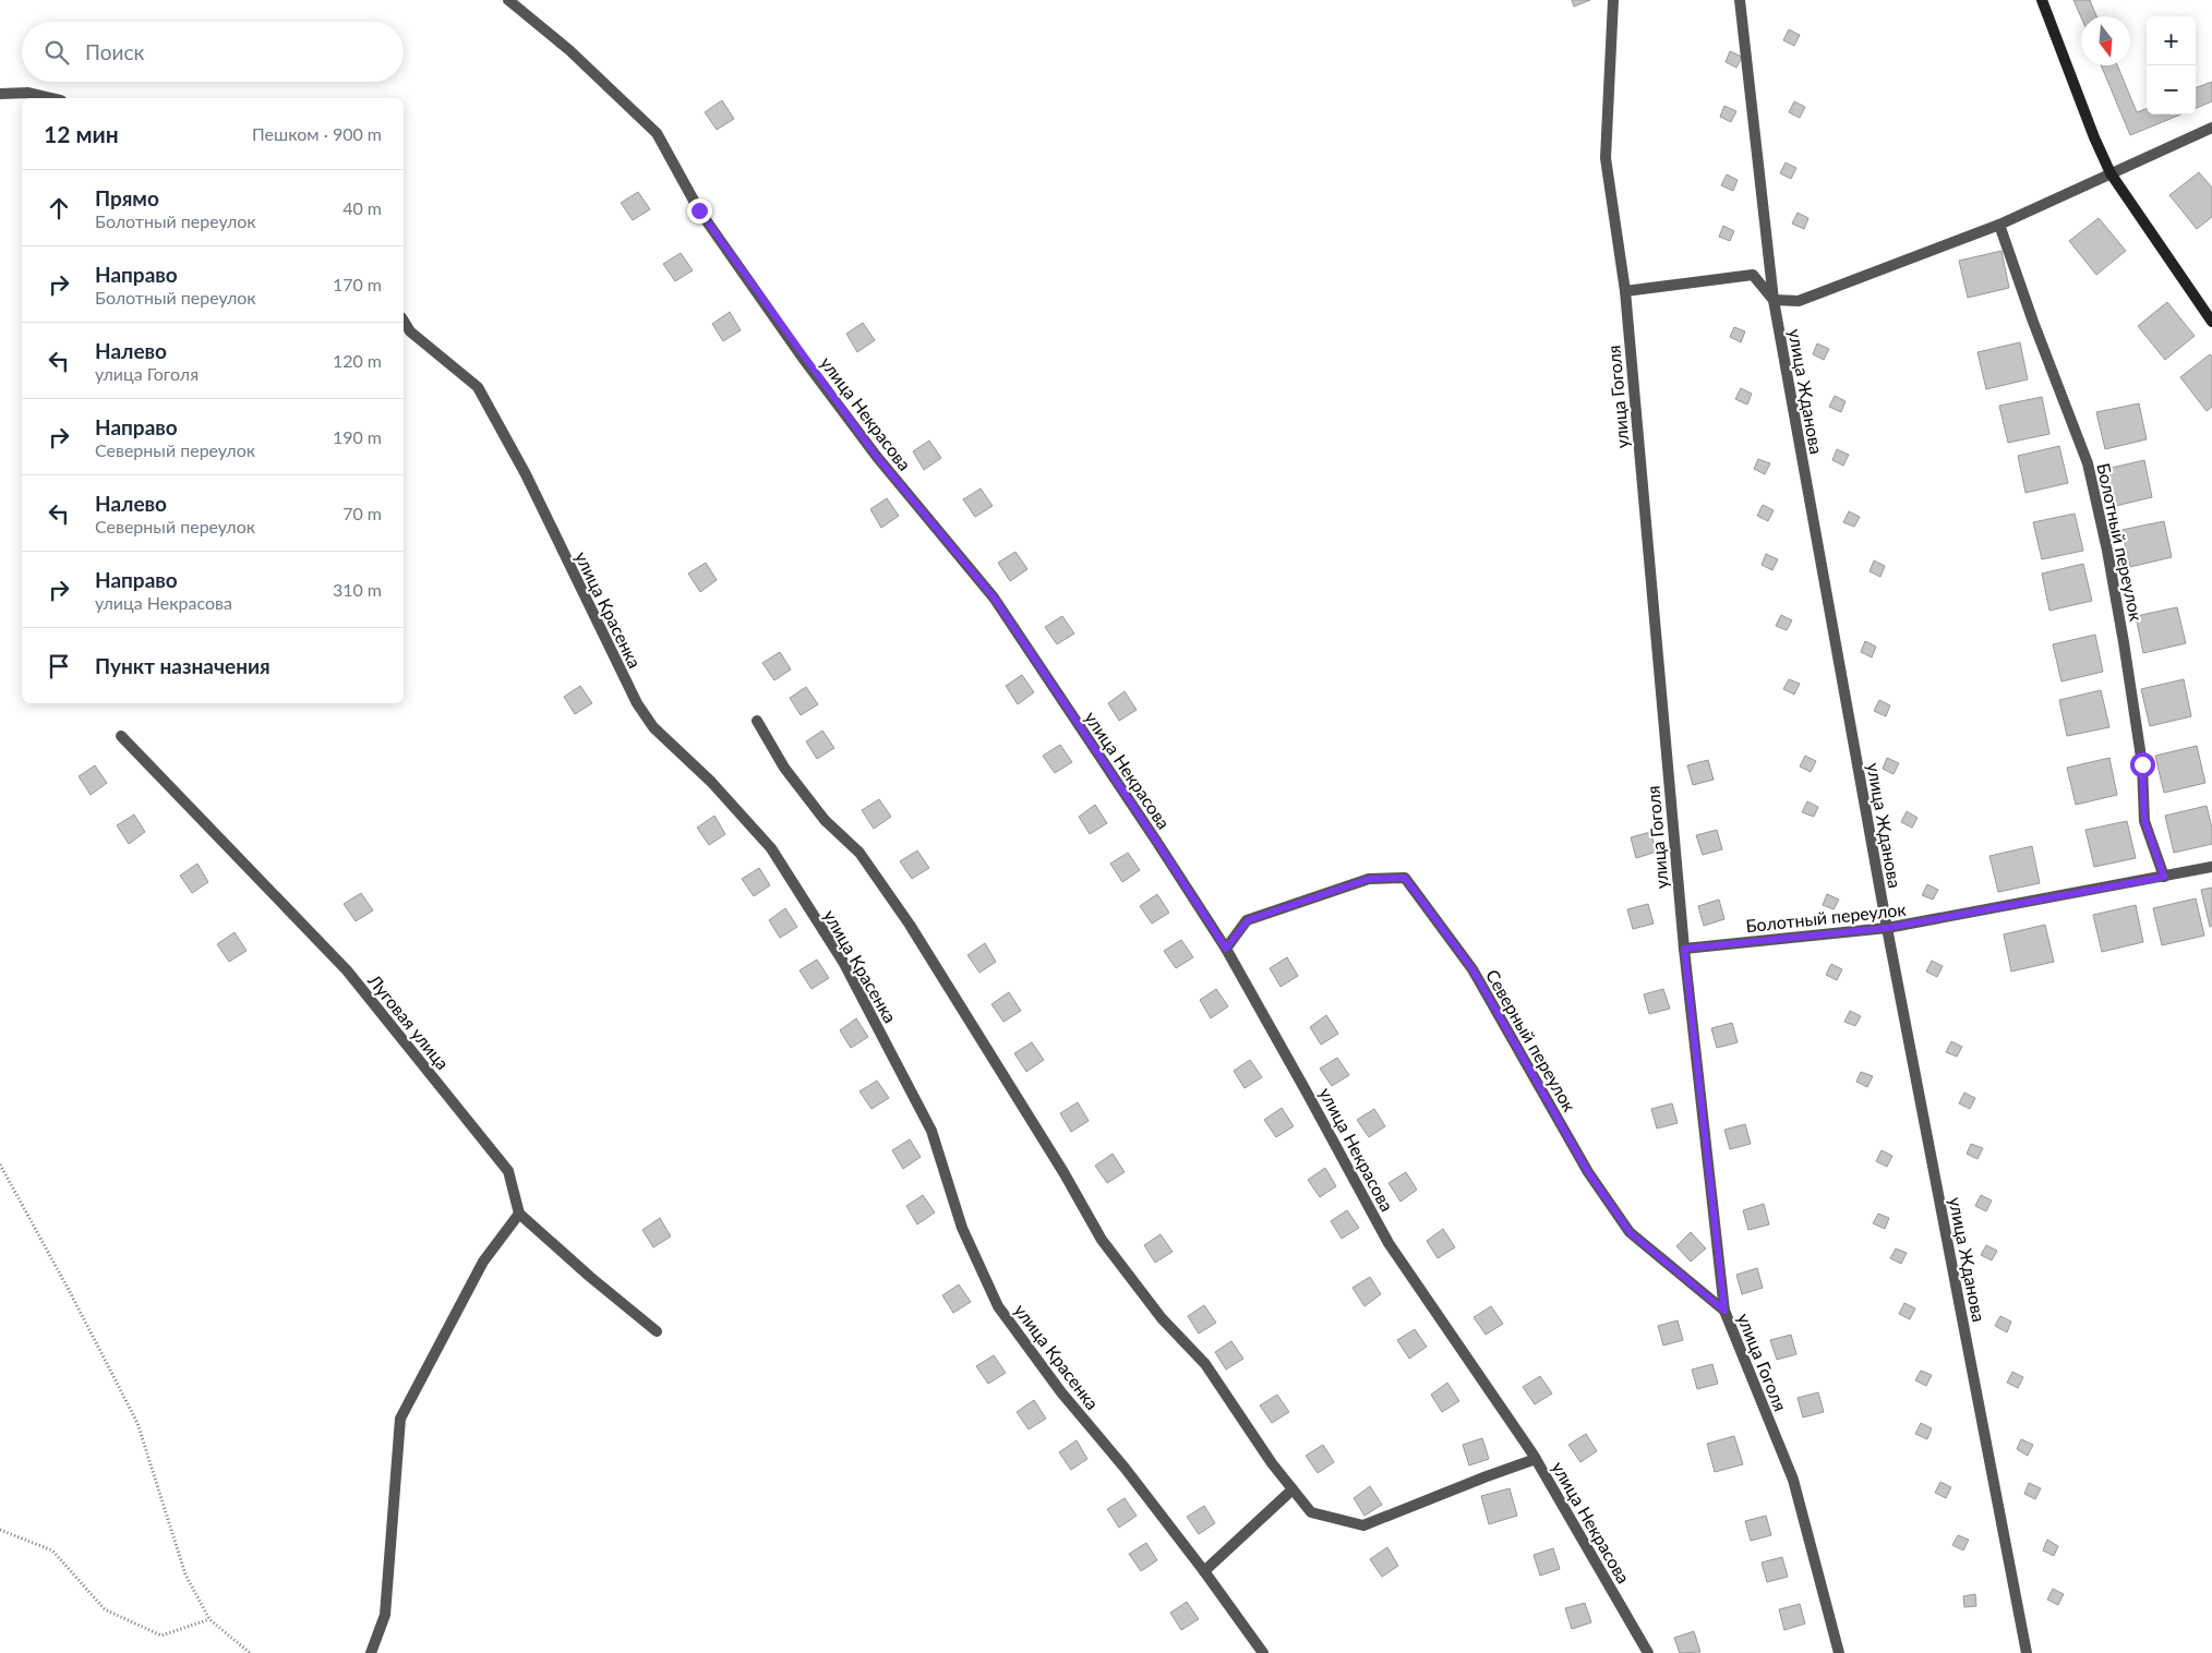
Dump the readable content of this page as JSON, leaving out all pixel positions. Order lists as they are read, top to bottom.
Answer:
{
  "streets": {
    "street": [
      "улица Жданова",
      "улица Гоголя",
      "улица Некрасова",
      "Болотный переулок",
      "улица Красенка",
      "Луговая улица",
      "Северный переулок"
    ]
  },
  "crossings": [
    ["улица Жданова", "Болотный переулок"],
    ["улица Гоголя", "Болотный переулок"],
    ["улица Гоголя", "Северный переулок"],
    ["улица Некрасова", "Северный переулок"]
  ],
  "north": "bottom",
  "page": {
    "map_buttons": ["+", "−"],
    "search": "Поиск",
    "heading": ["12 мин", "Пешком · 900 m"],
    "list": [
      ["Прямо", "Болотный переулок", "40 m"],
      ["Направо", "Болотный переулок", "170 m"],
      ["Налево", "улица Гоголя", "120 m"],
      ["Направо", "Северный переулок", "190 m"],
      ["Налево", "Северный переулок", "70 m"],
      ["Направо", "улица Некрасова", "310 m"],
      "Пункт назначения"
    ]
  }
}
